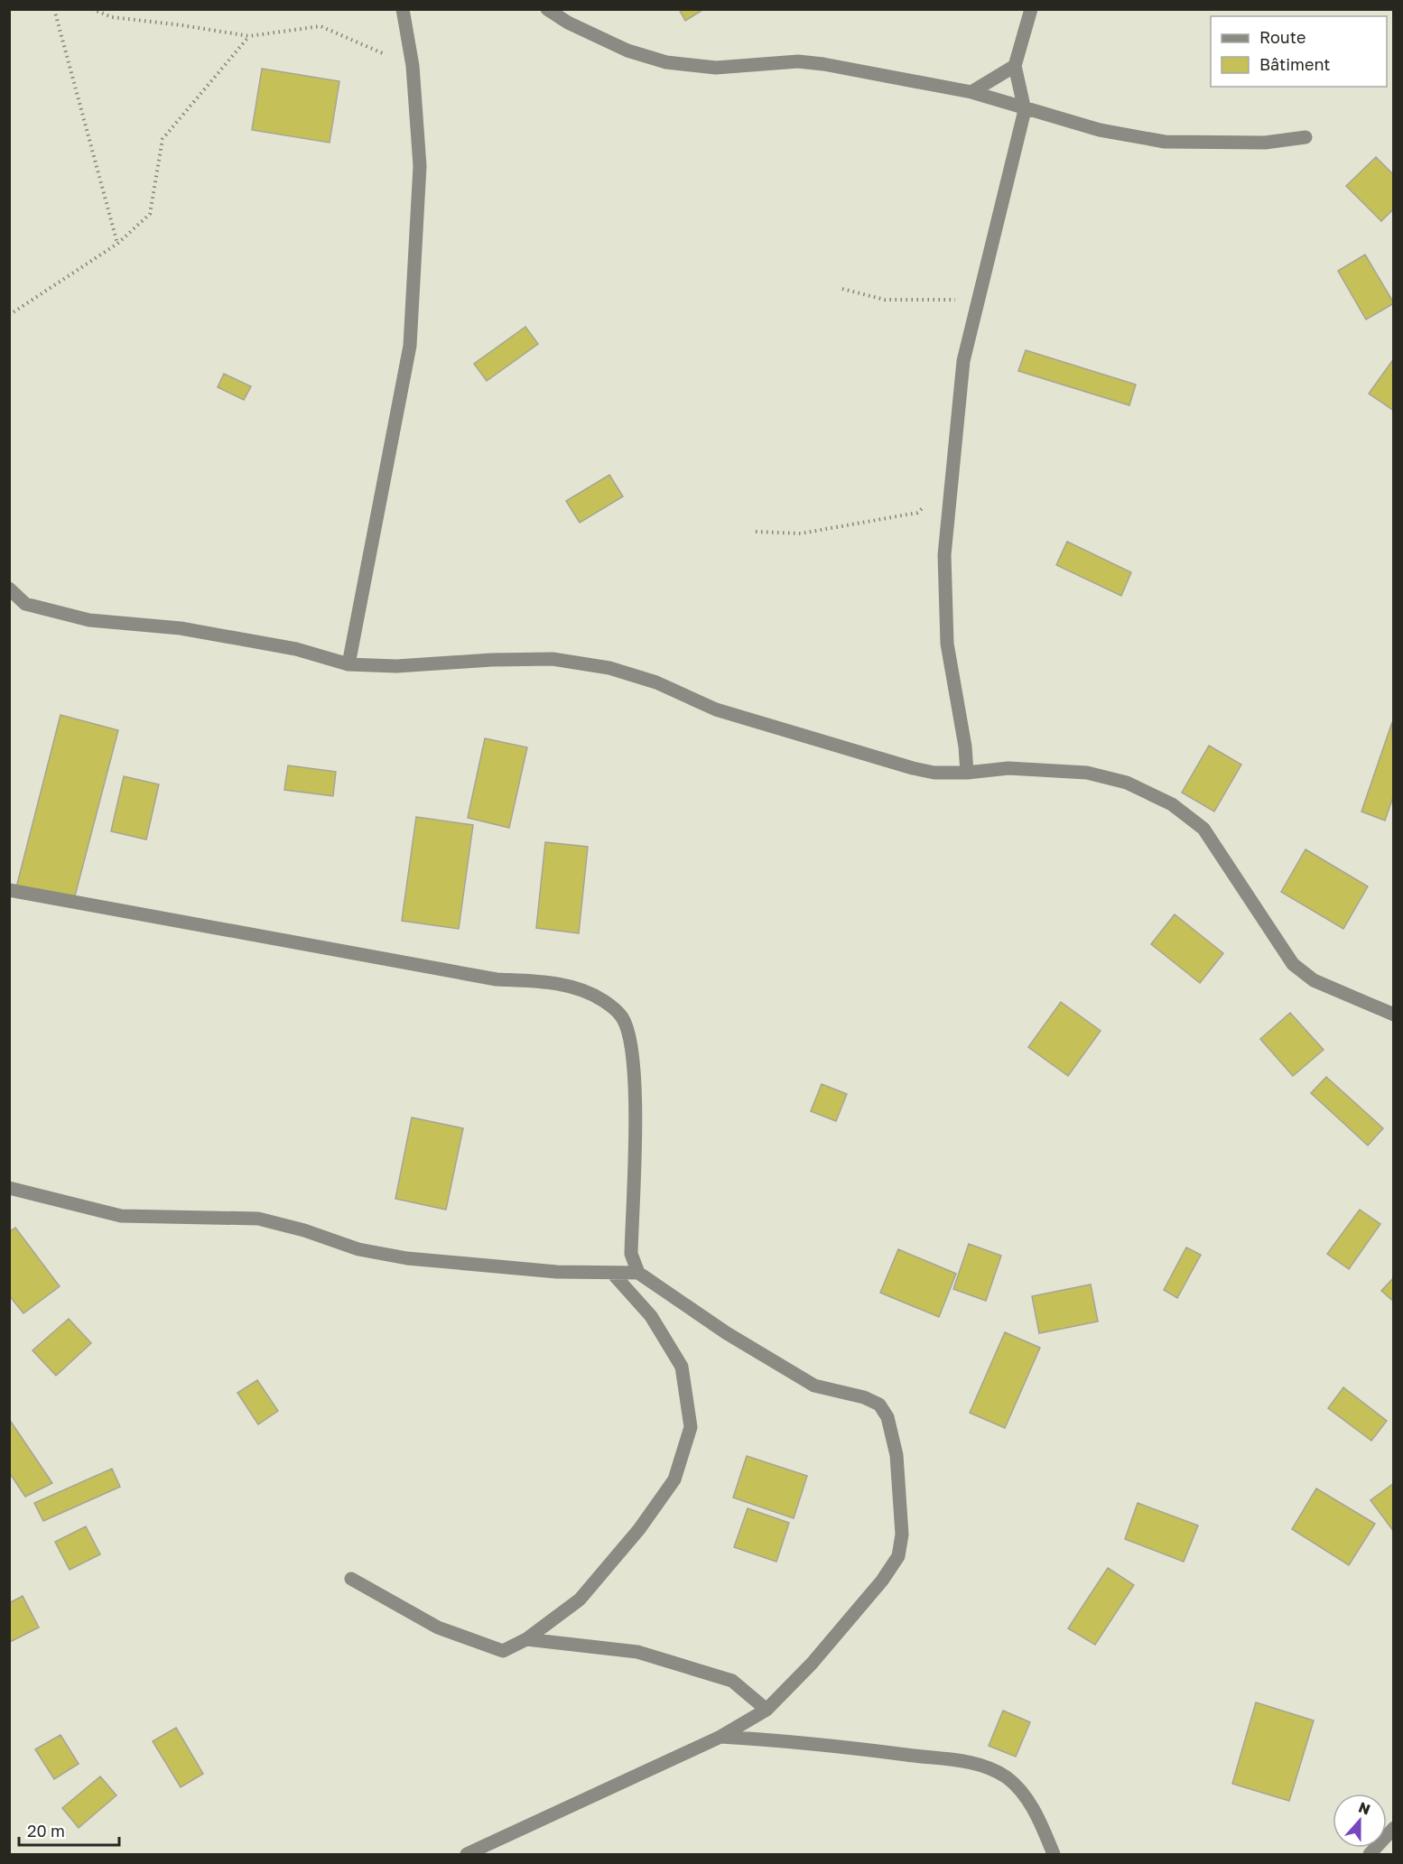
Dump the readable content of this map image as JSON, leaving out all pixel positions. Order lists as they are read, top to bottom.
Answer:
{
  "legend": ["Route", "Bâtiment"],
  "scale_bar": "20 m",
  "north": "top"
}
